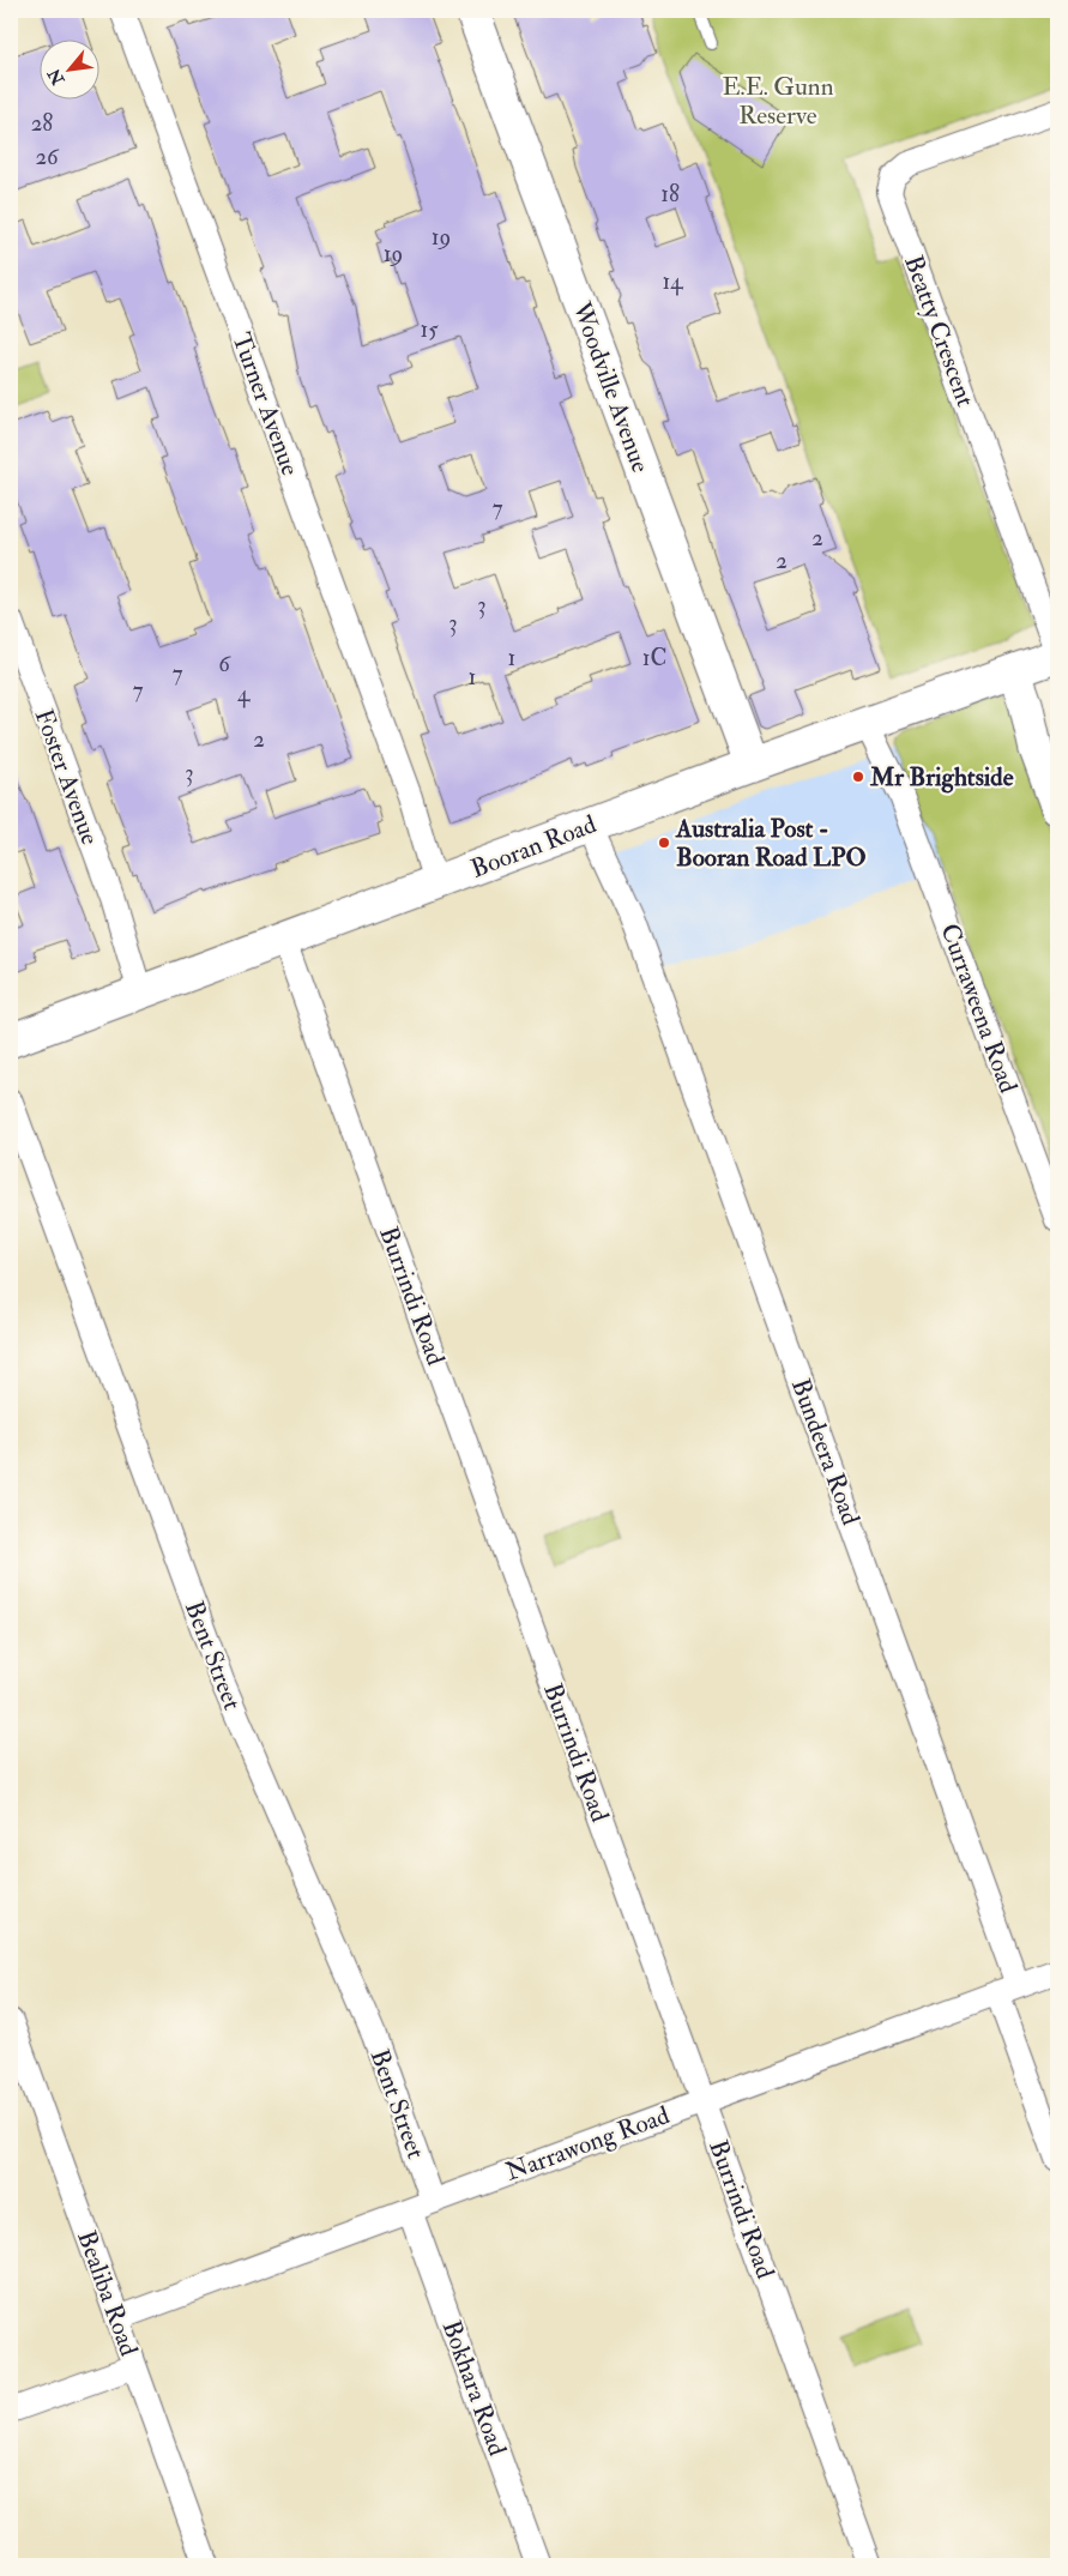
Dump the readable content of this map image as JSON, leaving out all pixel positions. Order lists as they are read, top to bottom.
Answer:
{
  "streets": {
    "street": [
      "Beatty Crescent",
      "Woodville Avenue",
      "Turner Avenue",
      "Foster Avenue",
      "Booran Road",
      "Curraweena Road",
      "Burrindi Road",
      "Bundeera Road",
      "Bent Street",
      "Narrawong Road",
      "Bealiba Road",
      "Bokhara Road"
    ]
  },
  "crossings": [
    ["Beatty Crescent", "Booran Road"],
    ["Woodville Avenue", "Booran Road"],
    ["Turner Avenue", "Booran Road"],
    ["Foster Avenue", "Booran Road"],
    ["Booran Road", "Curraweena Road"],
    ["Booran Road", "Burrindi Road"],
    ["Booran Road", "Bundeera Road"],
    ["Burrindi Road", "Narrawong Road"],
    ["Bundeera Road", "Narrawong Road"],
    ["Bent Street", "Narrawong Road"],
    ["Narrawong Road", "Bealiba Road"],
    ["Narrawong Road", "Bokhara Road"]
  ],
  "parks": ["E.E. Gunn Reserve"],
  "places": ["Mr Brightside", "Australia Post - Booran Road LPO"],
  "house_numbers": [
    "28",
    "26",
    "18",
    "19",
    "19",
    "14",
    "15",
    "7",
    "2",
    "2",
    "3",
    "3",
    "1",
    "1C",
    "6",
    "7",
    "1",
    "7",
    "4",
    "2",
    "3"
  ],
  "north": "bottom left"
}
